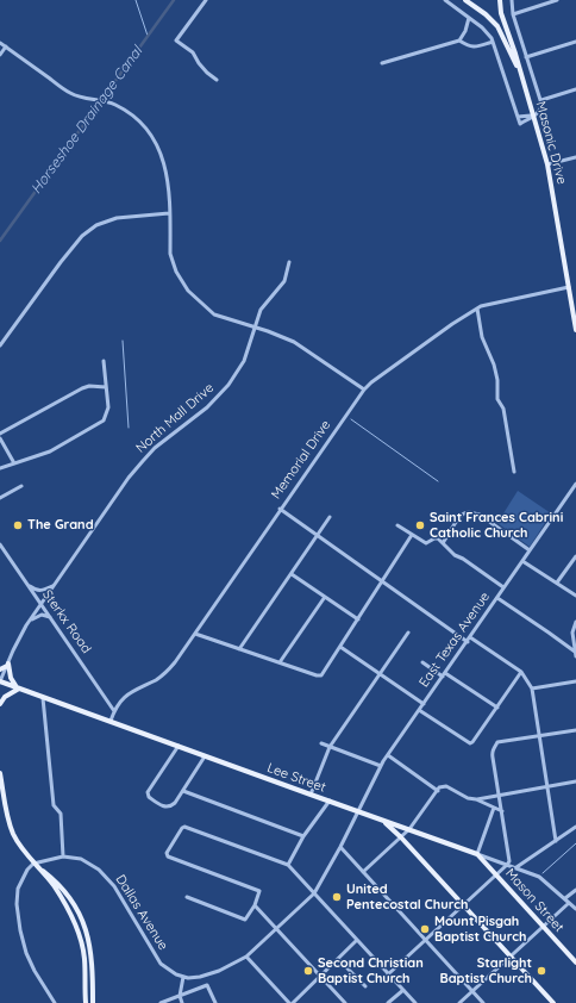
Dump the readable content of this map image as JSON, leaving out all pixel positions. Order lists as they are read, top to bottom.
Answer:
{
  "streets": {
    "main road": ["Masonic Drive", "Lee Street", "Mason Street"],
    "street": [
      "North Mall Drive",
      "Memorial Drive",
      "Sterkx Road",
      "East Texas Avenue",
      "Dallas Avenue"
    ]
  },
  "crossings": [
    ["Masonic Drive", "Memorial Drive"],
    ["North Mall Drive", "Sterkx Road"],
    ["North Mall Drive", "Lee Street"],
    ["Memorial Drive", "Sterkx Road"],
    ["Memorial Drive", "Lee Street"],
    ["East Texas Avenue", "Lee Street"],
    ["Lee Street", "Mason Street"]
  ],
  "water": ["Horseshoe Drainage Canal"],
  "places": [
    "The Grand",
    "Saint Frances Cabrini Catholic Church",
    "United Pentecostal Church",
    "Mount Pisgah Baptist Church",
    "Second Christian Baptist Church",
    "Starlight Baptist Church"
  ]
}
